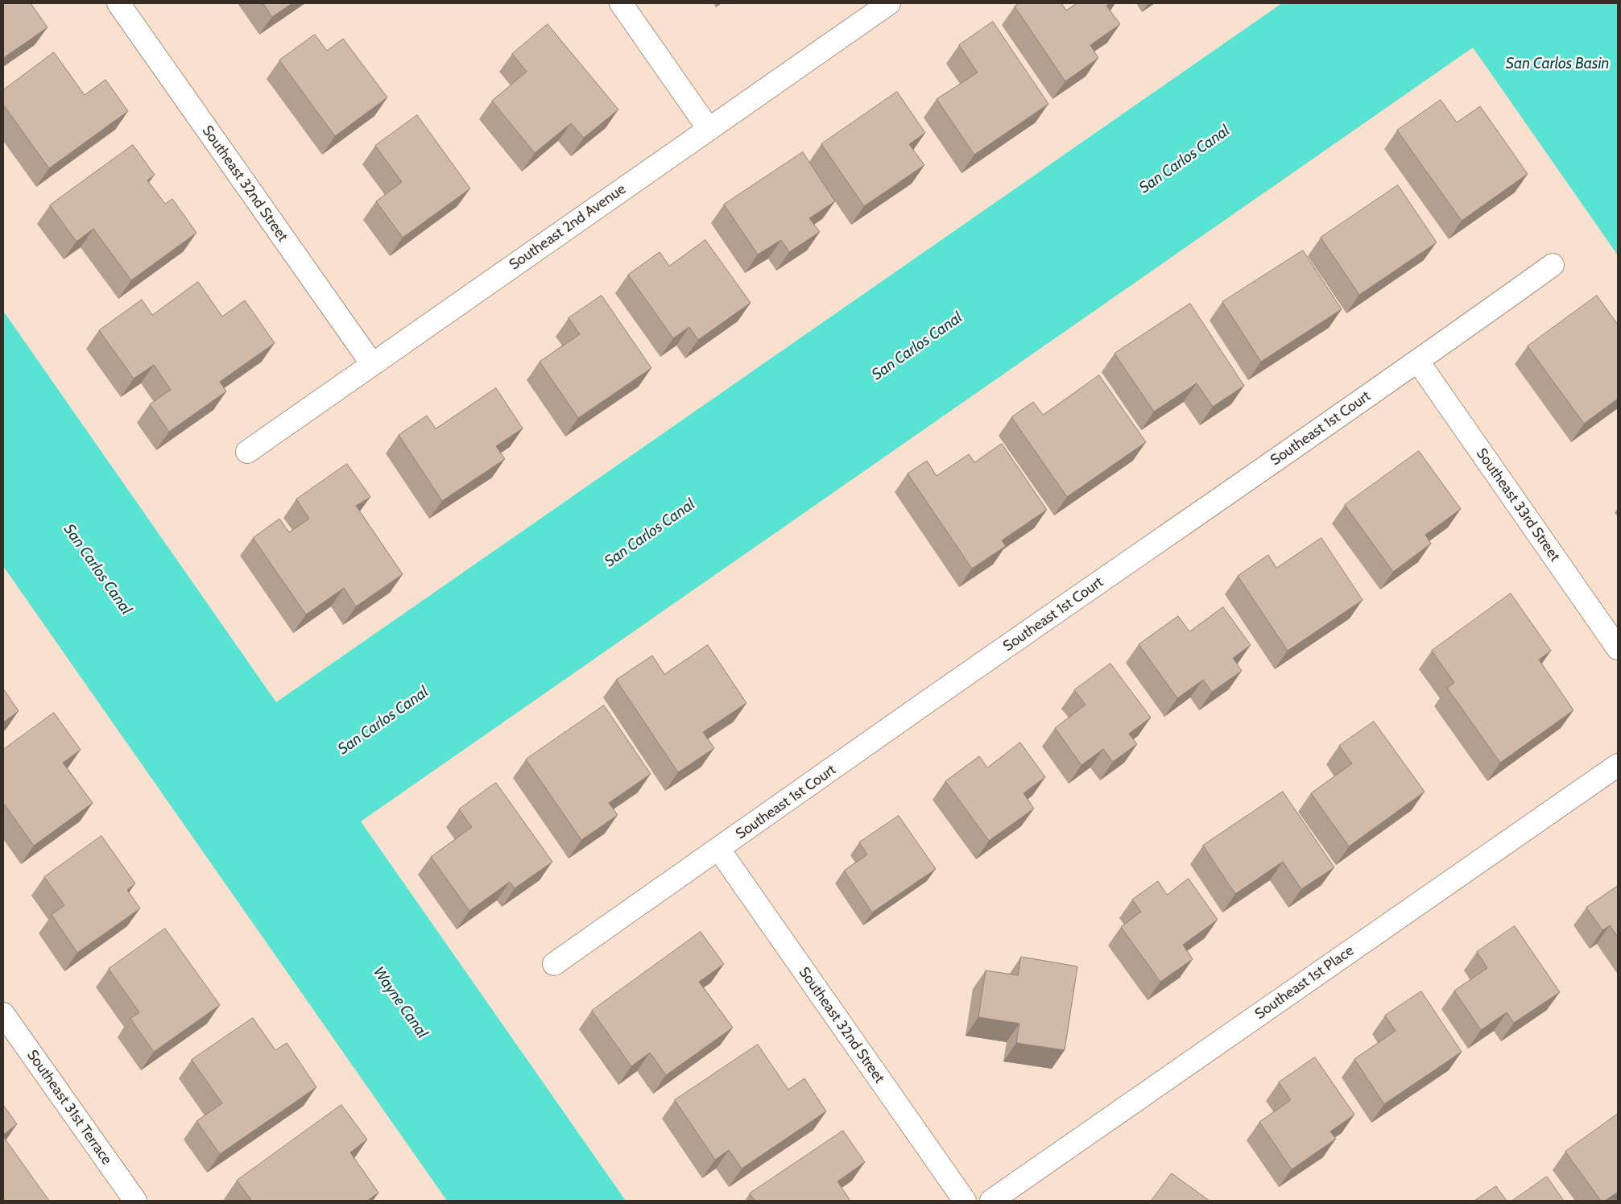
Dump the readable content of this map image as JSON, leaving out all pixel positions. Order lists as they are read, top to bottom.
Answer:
{
  "streets": {
    "street": [
      "Southeast 32nd Street",
      "Southeast 2nd Avenue",
      "Southeast 1st Court",
      "Southeast 33rd Street",
      "Southeast 1st Place",
      "Southeast 31st Terrace"
    ]
  },
  "crossings": [
    ["Southeast 32nd Street", "Southeast 2nd Avenue"],
    ["Southeast 32nd Street", "Southeast 1st Court"],
    ["Southeast 1st Court", "Southeast 33rd Street"]
  ],
  "water": ["San Carlos Basin", "San Carlos Canal", "Wayne Canal"]
}
